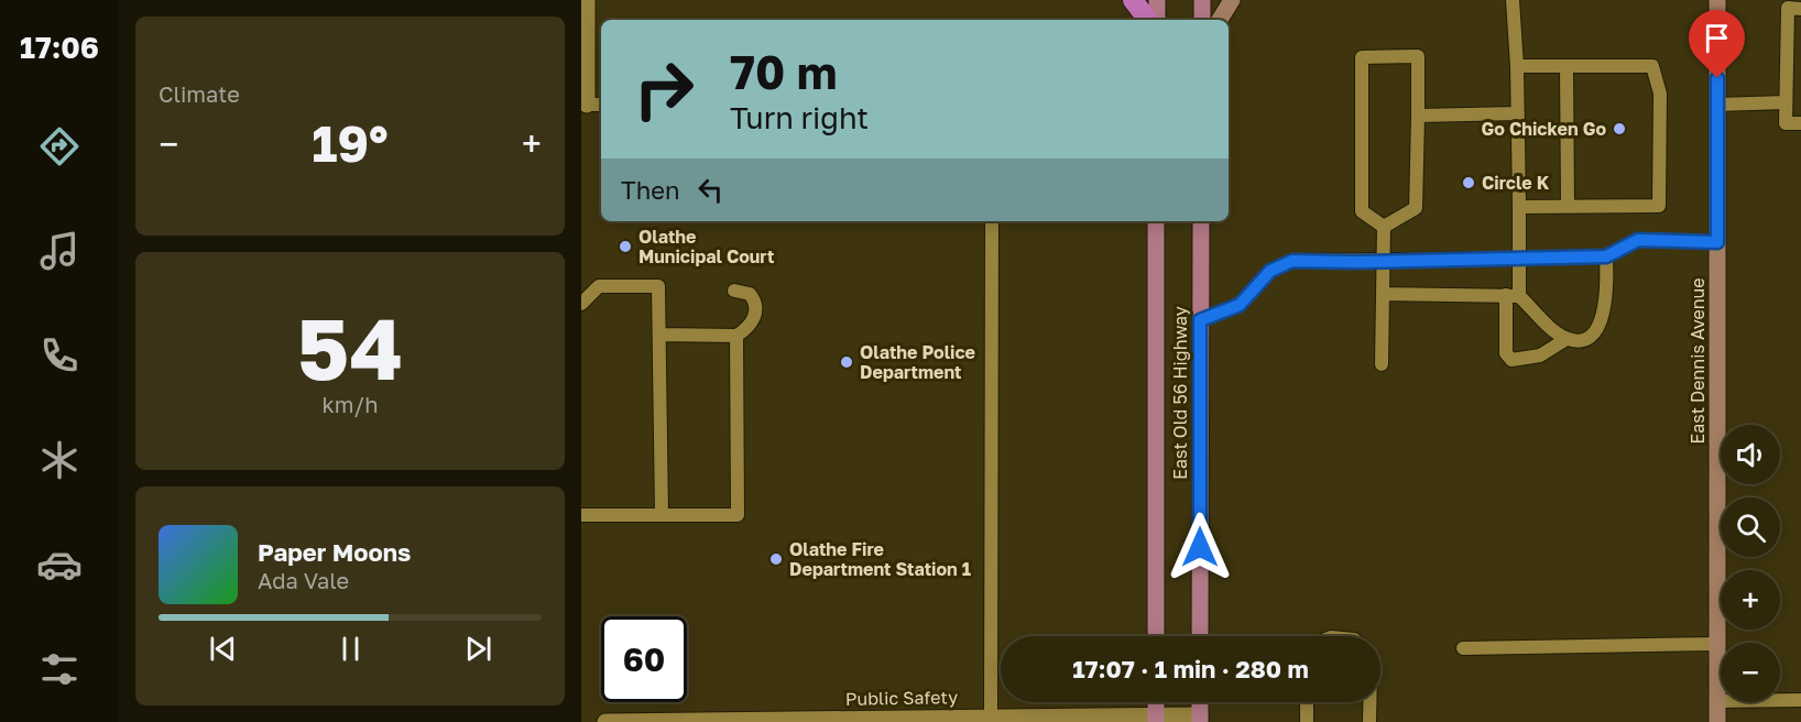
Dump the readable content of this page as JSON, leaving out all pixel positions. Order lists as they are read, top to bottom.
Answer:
{
  "streets": {
    "main road": ["East Old 56 Highway"],
    "street": ["East Dennis Avenue", "Public Safety"]
  },
  "places": [
    "Go Chicken Go",
    "Circle K",
    "Olathe Municipal Court",
    "Olathe Police Department",
    "Olathe Fire Department Station 1"
  ],
  "page": {
    "tabs": "17:06",
    "tile": [
      "Climate",
      ["54", "km/h"]
    ],
    "turn": ["70 m", "Turn right"],
    "heat": ["−", "19°", "+"],
    "then": "Then",
    "map_buttons": ["+", "−"],
    "song": ["Paper Moons", "Ada Vale"],
    "limit": "60",
    "trip": "17:07 · 1 min · 280 m"
  }
}
